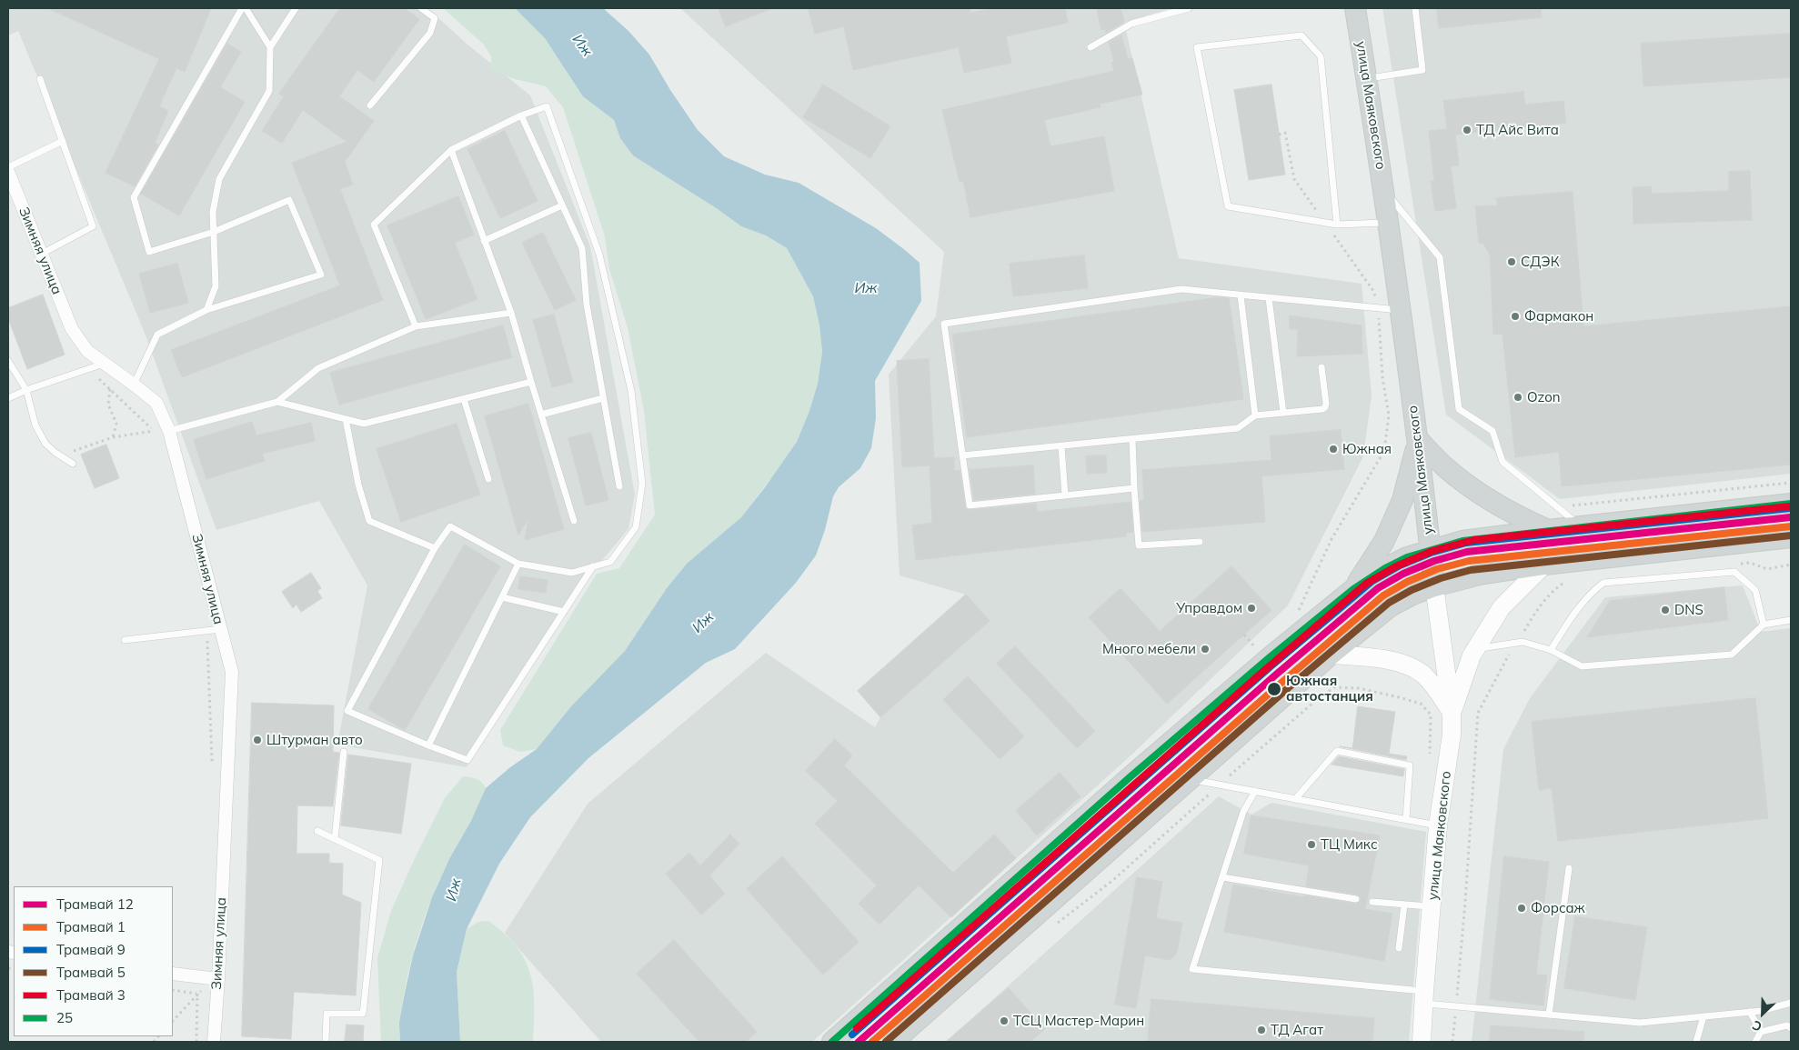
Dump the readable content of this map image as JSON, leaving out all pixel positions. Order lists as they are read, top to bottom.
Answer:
{
  "streets": {
    "main road": ["улица Маяковского"],
    "street": ["Зимняя улица"]
  },
  "water": ["Иж"],
  "places": [
    "ТД Айс Вита",
    "СДЭК",
    "Фармакон",
    "Ozon",
    "Южная",
    "Управдом",
    "DNS",
    "Много мебели",
    "Южная автостанция",
    "Штурман авто",
    "ТЦ Микс",
    "Форсаж",
    "ТСЦ Мастер-Марин",
    "ТД Агат"
  ],
  "lines": [
    "transit line 25",
    "tram line 3",
    "tram line 9",
    "tram line 12",
    "tram line 1",
    "tram line 5"
  ],
  "legend": [
    "Трамвай 12",
    "Трамвай 1",
    "Трамвай 9",
    "Трамвай 5",
    "Трамвай 3",
    "25"
  ],
  "north": "bottom left"
}
